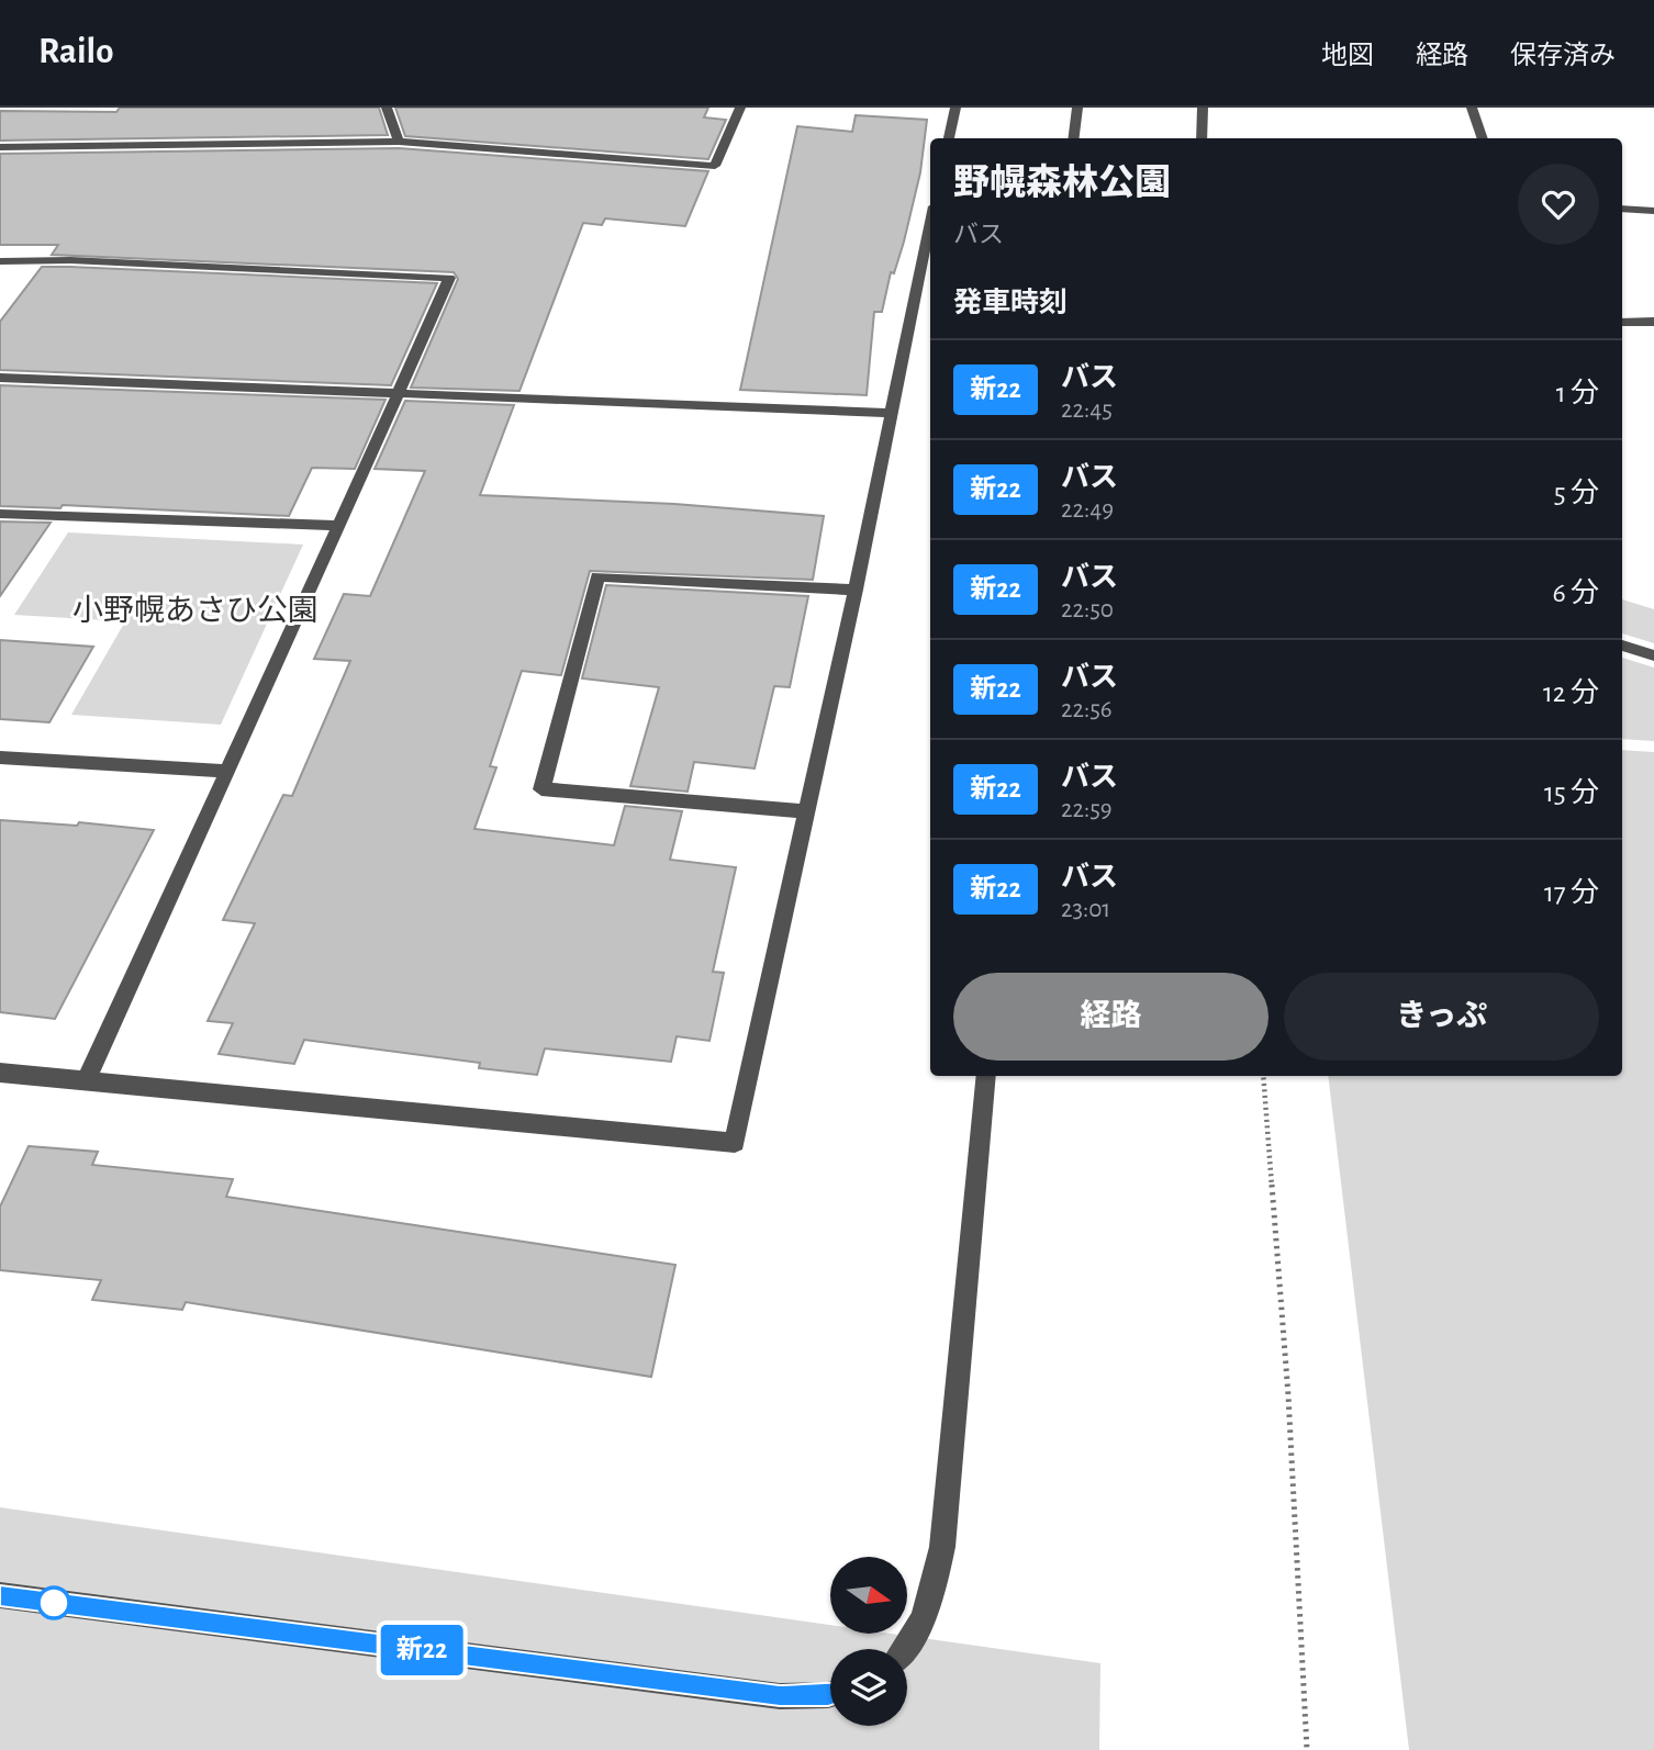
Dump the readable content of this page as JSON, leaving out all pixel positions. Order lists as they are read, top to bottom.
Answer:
{
  "parks": ["小野幌あさひ公園"],
  "lines": ["bus line 新22"],
  "north": "right",
  "page": {
    "header": "Railo",
    "nav": ["地図", "経路", "保存済み"],
    "on_map": "新22",
    "heading": [
      ["野幌森林公園", "バス"],
      "発車時刻"
    ],
    "list": [
      {
        "mark": "新22",
        "name": "バス",
        "note": "22:45",
        "value": "1 分"
      },
      {
        "mark": "新22",
        "name": "バス",
        "note": "22:49",
        "value": "5 分"
      },
      {
        "mark": "新22",
        "name": "バス",
        "note": "22:50",
        "value": "6 分"
      },
      {
        "mark": "新22",
        "name": "バス",
        "note": "22:56",
        "value": "12 分"
      },
      {
        "mark": "新22",
        "name": "バス",
        "note": "22:59",
        "value": "15 分"
      },
      {
        "mark": "新22",
        "name": "バス",
        "note": "23:01",
        "value": "17 分"
      }
    ],
    "buttons": ["経路", "きっぷ"]
  }
}
